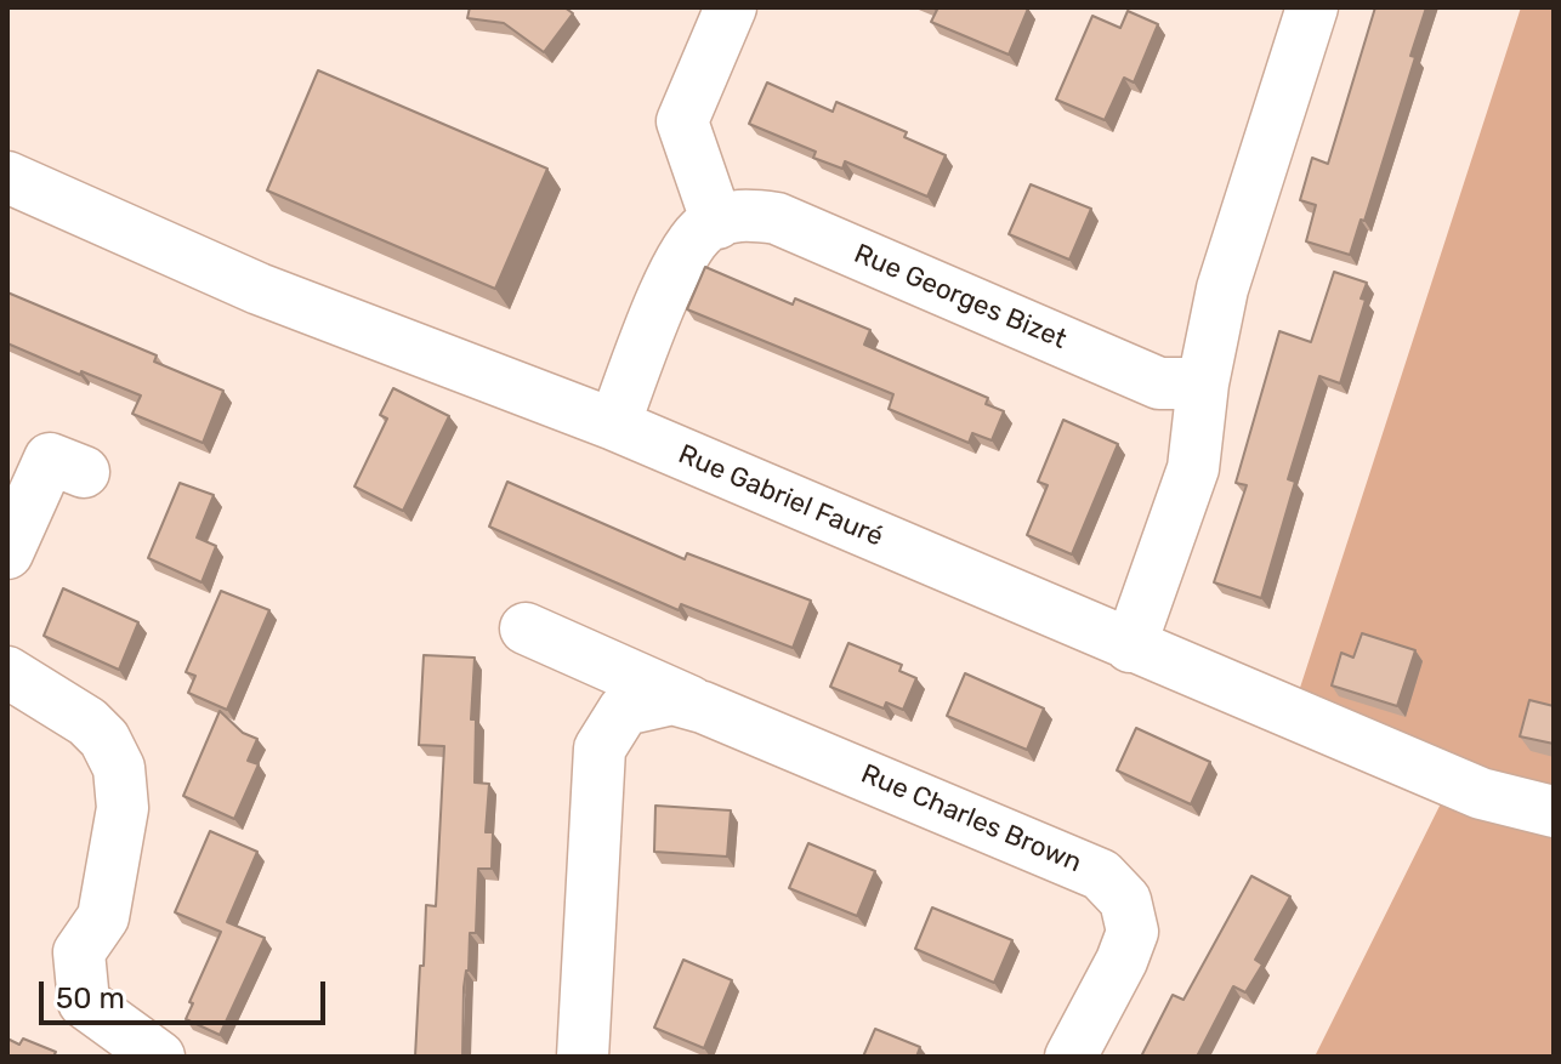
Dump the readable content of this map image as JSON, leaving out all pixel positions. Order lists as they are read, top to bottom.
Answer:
{
  "streets": {
    "street": ["Rue Georges Bizet", "Rue Gabriel Fauré", "Rue Charles Brown"]
  },
  "scale_bar": "50 m"
}
